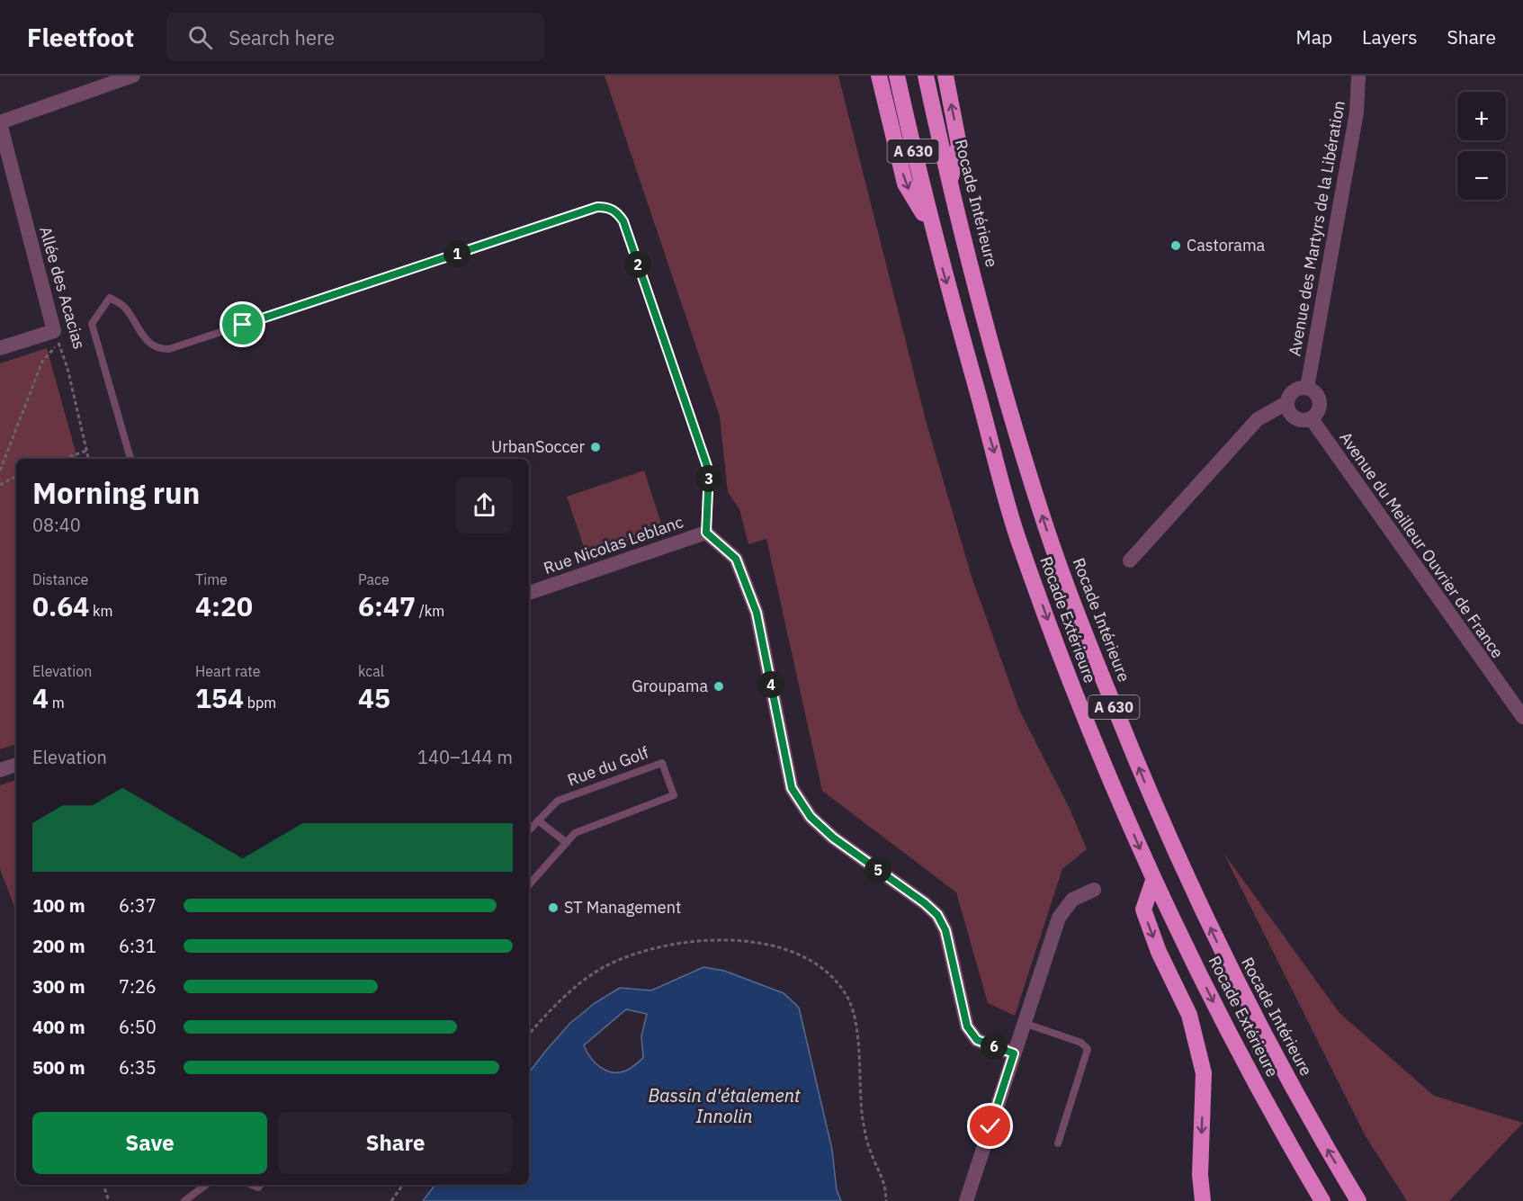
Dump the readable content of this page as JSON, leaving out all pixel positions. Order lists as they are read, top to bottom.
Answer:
{
  "streets": {
    "highway": ["A 630", "Rocade Intérieure", "Rocade Extérieure"],
    "street": [
      "Avenue des Martyrs de la Libération",
      "Allée des Acacias",
      "Rue Nicolas Leblanc",
      "Avenue du Meilleur Ouvrier de France"
    ],
    "lane": ["Rue du Golf"]
  },
  "crossings": [
    ["Avenue des Martyrs de la Libération", "Avenue du Meilleur Ouvrier de France"]
  ],
  "water": ["Bassin d'étalement Innolin"],
  "places": [
    "Castorama",
    "UrbanSoccer",
    "Groupama",
    "ST Management"
  ],
  "page": {
    "header": "Fleetfoot",
    "search": "Search here",
    "nav": ["Map", "Layers", "Share"],
    "map_buttons": ["+", "−"],
    "pins": [
      "1",
      "2",
      "3",
      "4",
      "5",
      "6"
    ],
    "heading": ["Morning run", "08:40"],
    "stats": [
      ["Distance", "0.64 km"],
      ["Time", "4:20"],
      ["Pace", "6:47 /km"],
      ["Elevation", "4 m"],
      ["Heart rate", "154 bpm"],
      ["kcal", "45"]
    ],
    "chart": ["Elevation", "140–144 m"],
    "list": [
      {
        "name": "100 m",
        "note": "6:37"
      },
      {
        "name": "200 m",
        "note": "6:31"
      },
      {
        "name": "300 m",
        "note": "7:26"
      },
      {
        "name": "400 m",
        "note": "6:50"
      },
      {
        "name": "500 m",
        "note": "6:35"
      }
    ],
    "buttons": ["Save", "Share"]
  }
}
